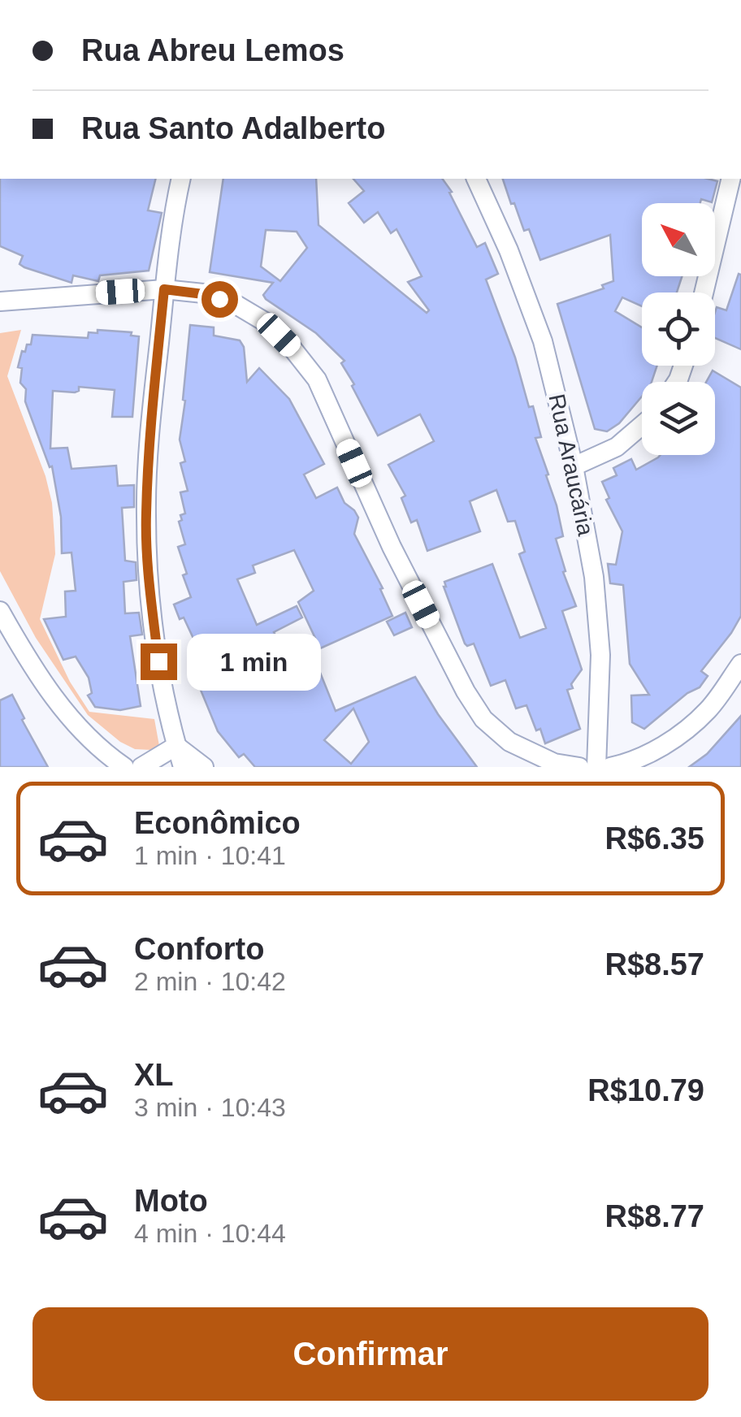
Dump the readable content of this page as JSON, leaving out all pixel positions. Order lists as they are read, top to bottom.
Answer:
{
  "streets": {
    "street": ["Rua Araucária"]
  },
  "north": "top left",
  "page": {
    "banner": ["Rua Abreu Lemos", "Rua Santo Adalberto"],
    "bubble": "1 min",
    "list": [
      {
        "name": "Econômico",
        "note": "1 min · 10:41",
        "value": "R$6.35"
      },
      {
        "name": "Conforto",
        "note": "2 min · 10:42",
        "value": "R$8.57"
      },
      {
        "name": "XL",
        "note": "3 min · 10:43",
        "value": "R$10.79"
      },
      {
        "name": "Moto",
        "note": "4 min · 10:44",
        "value": "R$8.77"
      }
    ],
    "buttons": "Confirmar"
  }
}
